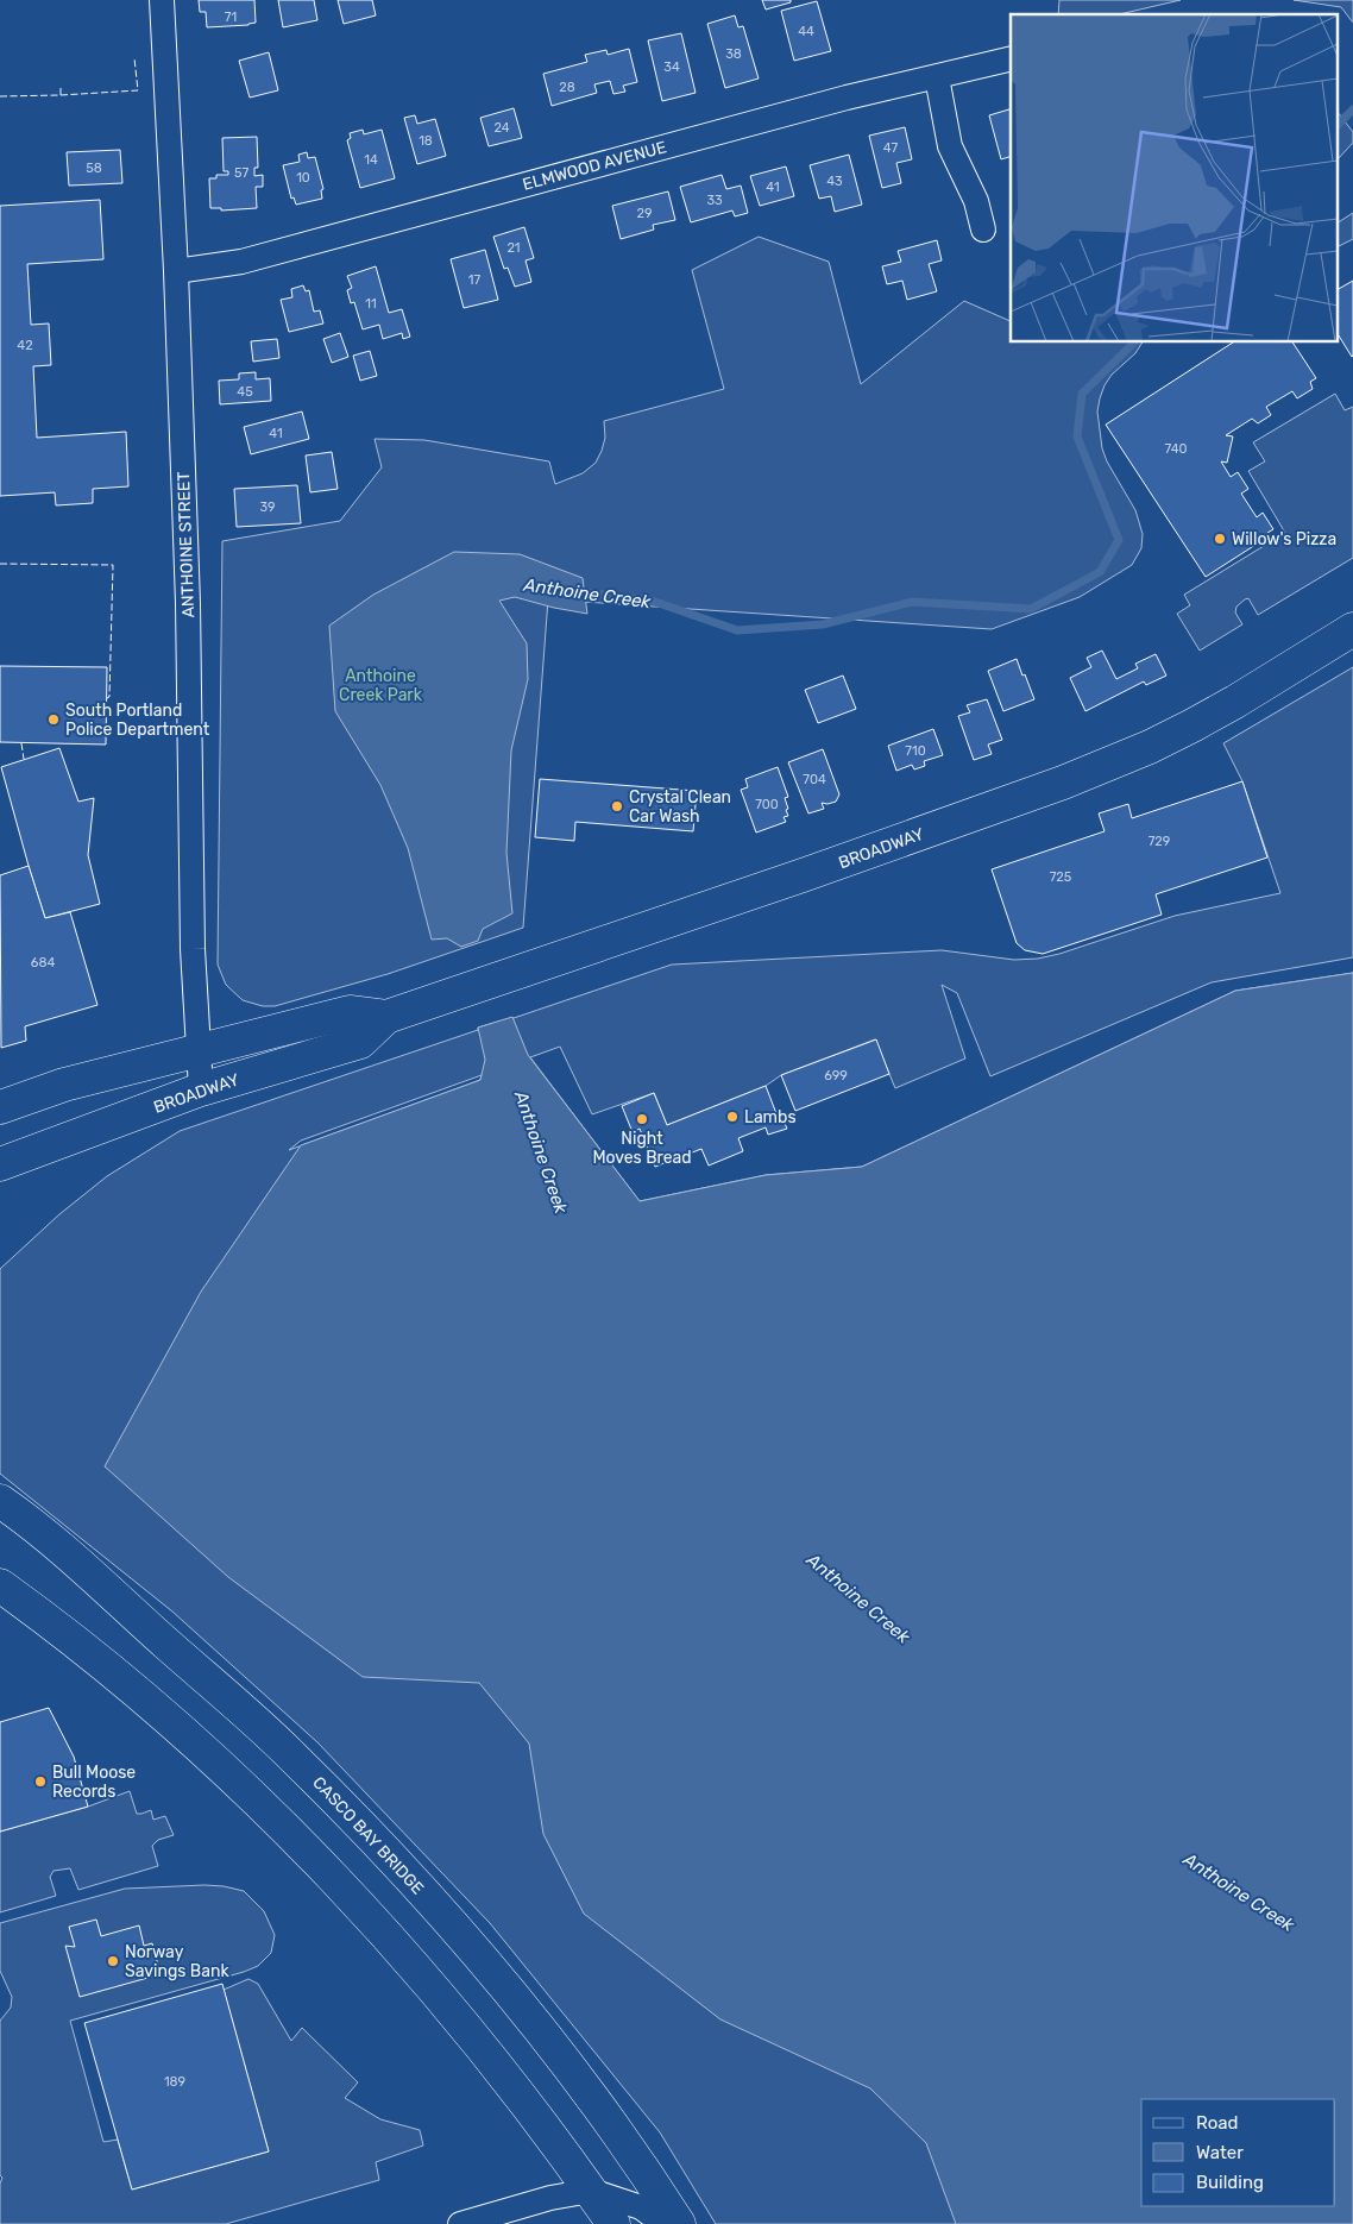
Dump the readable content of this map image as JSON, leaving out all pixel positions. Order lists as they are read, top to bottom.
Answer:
{
  "streets": {
    "main road": ["BROADWAY", "CASCO BAY BRIDGE"],
    "street": ["ELMWOOD AVENUE", "ANTHOINE STREET"]
  },
  "crossings": [
    ["ELMWOOD AVENUE", "ANTHOINE STREET"],
    ["ANTHOINE STREET", "BROADWAY"]
  ],
  "water": ["Anthoine Creek"],
  "parks": ["Anthoine Creek Park"],
  "places": [
    "Willow's Pizza",
    "South Portland Police Department",
    "Crystal Clean Car Wash",
    "Lambs",
    "Night Moves Bread",
    "Bull Moose Records",
    "Norway Savings Bank"
  ],
  "house_numbers": [
    "71",
    "44",
    "38",
    "34",
    "28",
    "24",
    "18",
    "47",
    "14",
    "58",
    "57",
    "10",
    "43",
    "41",
    "33",
    "29",
    "21",
    "17",
    "11",
    "42",
    "45",
    "41",
    "740",
    "39",
    "710",
    "704",
    "700",
    "729",
    "725",
    "684",
    "699",
    "189"
  ],
  "legend": ["Road", "Water", "Building"]
}
